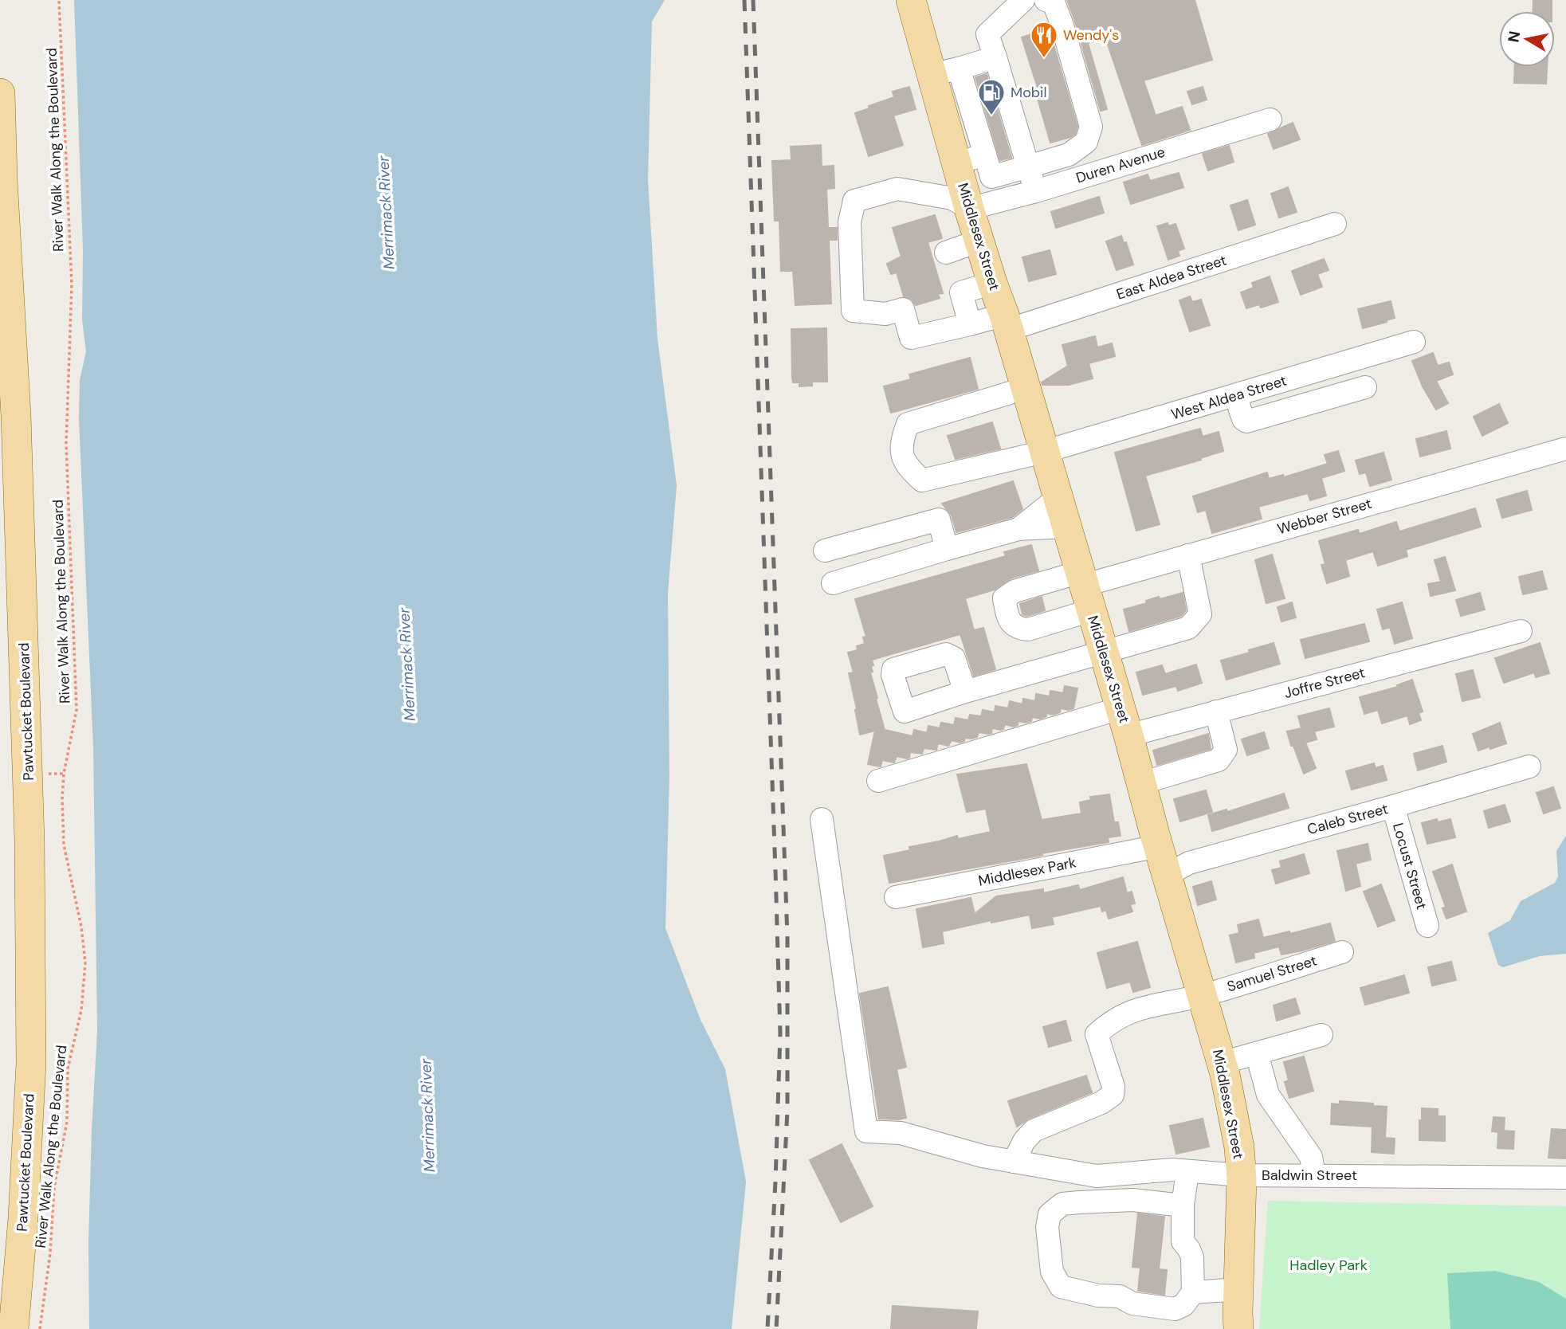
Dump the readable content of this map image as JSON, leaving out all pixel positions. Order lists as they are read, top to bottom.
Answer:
{
  "streets": {
    "main road": ["Middlesex Street", "Pawtucket Boulevard"],
    "street": [
      "Duren Avenue",
      "East Aldea Street",
      "West Aldea Street",
      "Webber Street",
      "Joffre Street",
      "Caleb Street",
      "Locust Street",
      "Middlesex Park",
      "Samuel Street",
      "Baldwin Street"
    ],
    "path": ["River Walk Along the Boulevard"]
  },
  "crossings": [
    ["Duren Avenue", "Middlesex Street"],
    ["Duren Avenue", "East Aldea Street"],
    ["Middlesex Street", "East Aldea Street"],
    ["Middlesex Street", "West Aldea Street"],
    ["Middlesex Street", "Webber Street"],
    ["Middlesex Street", "Joffre Street"],
    ["Middlesex Street", "Caleb Street"],
    ["Middlesex Street", "Middlesex Park"],
    ["Middlesex Street", "Samuel Street"],
    ["Middlesex Street", "Baldwin Street"],
    ["Caleb Street", "Locust Street"],
    ["Samuel Street", "Baldwin Street"]
  ],
  "water": ["Merrimack River"],
  "parks": ["Hadley Park"],
  "places": {
    "restaurant": ["Wendy's"],
    "fuel station": ["Mobil"]
  },
  "north": "left"
}
